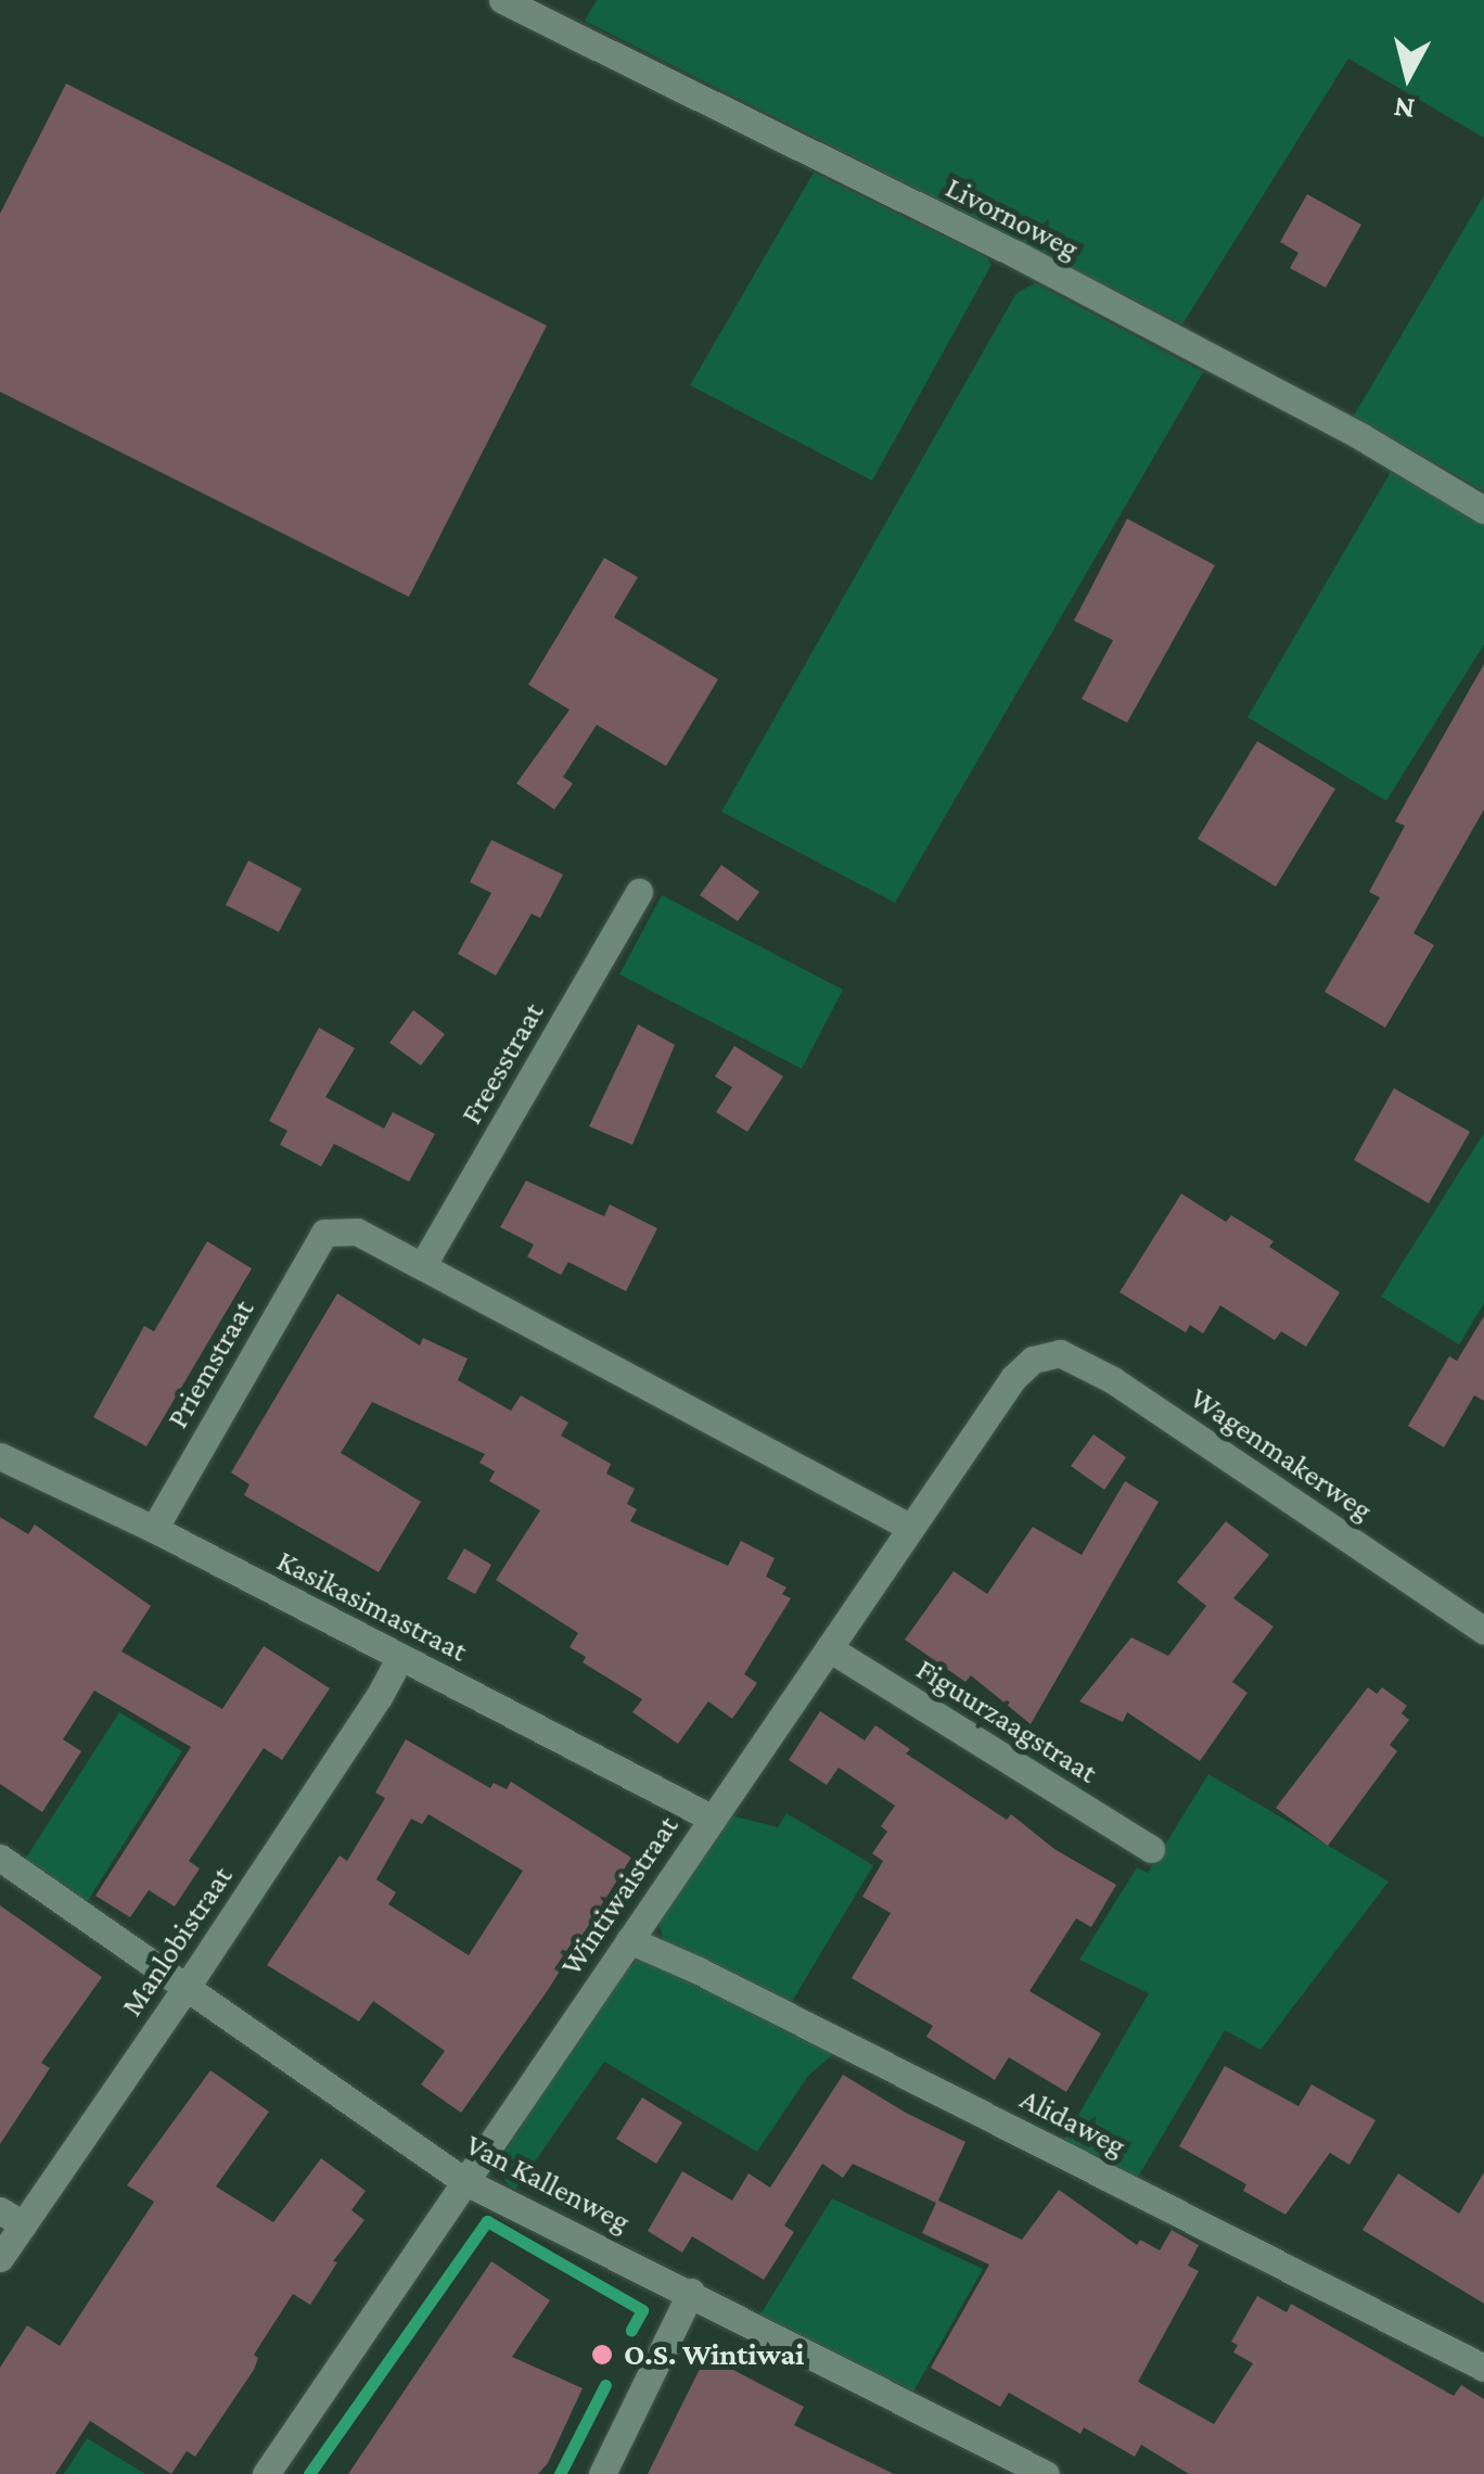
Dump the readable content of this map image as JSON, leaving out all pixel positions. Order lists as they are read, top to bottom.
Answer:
{
  "streets": {
    "street": [
      "Livornoweg",
      "Freesstraat",
      "Priemstraat",
      "Wagenmakerweg",
      "Kasikasimastraat",
      "Figuurzaagstraat",
      "Wintiwaistraat",
      "Manlobistraat",
      "Alidaweg",
      "Van Kallenweg"
    ]
  },
  "crossings": [
    ["Freesstraat", "Priemstraat"],
    ["Priemstraat", "Kasikasimastraat"],
    ["Wagenmakerweg", "Wintiwaistraat"],
    ["Kasikasimastraat", "Wintiwaistraat"],
    ["Kasikasimastraat", "Manlobistraat"],
    ["Figuurzaagstraat", "Wintiwaistraat"],
    ["Wintiwaistraat", "Alidaweg"],
    ["Wintiwaistraat", "Van Kallenweg"],
    ["Manlobistraat", "Van Kallenweg"]
  ],
  "places": ["O.S. Wintiwai"],
  "north": "bottom"
}
